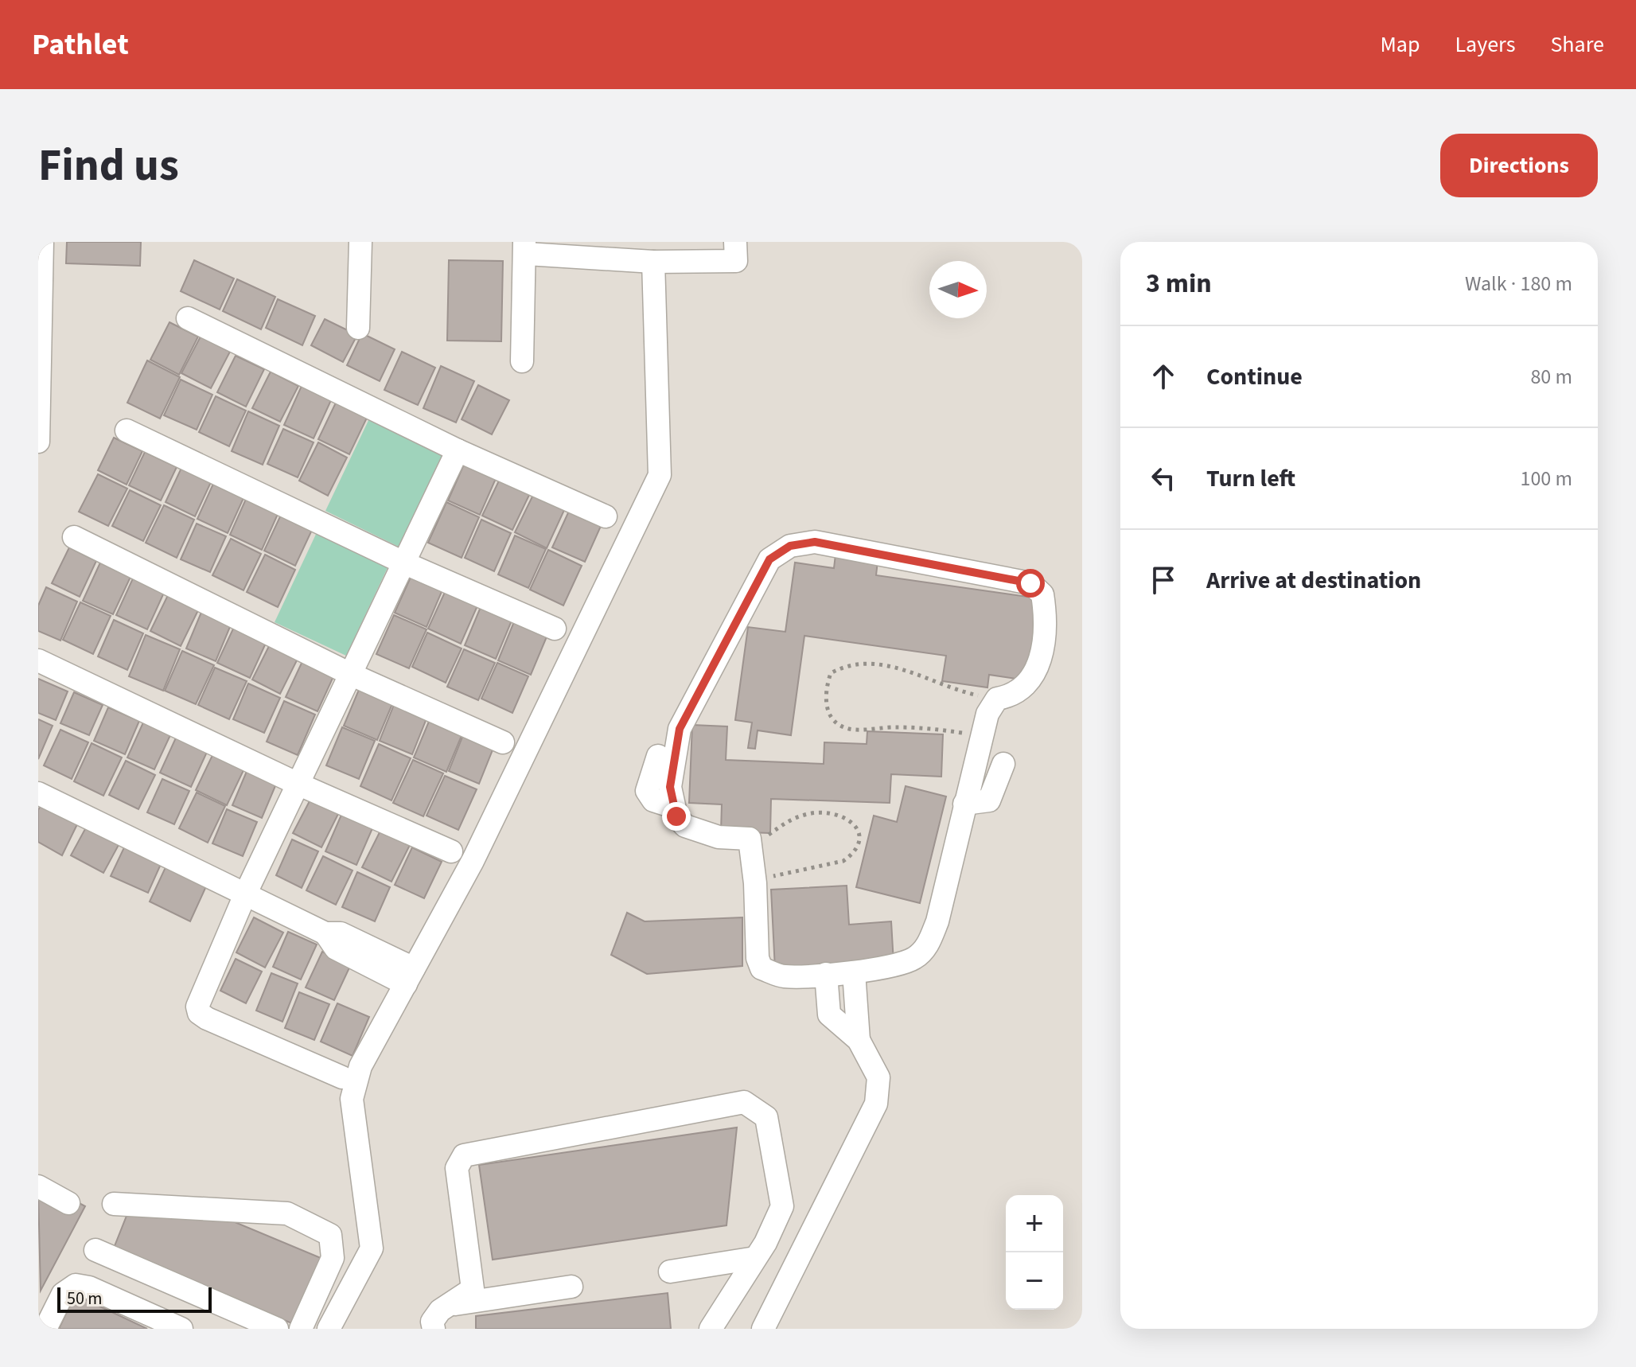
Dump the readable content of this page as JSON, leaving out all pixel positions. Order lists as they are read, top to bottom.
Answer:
{
  "scale_bar": "50 m",
  "north": "right",
  "page": {
    "header": "Pathlet",
    "nav": ["Map", "Layers", "Share"],
    "buttons": "Directions",
    "title": "Find us",
    "heading": ["3 min", "Walk · 180 m"],
    "list": [
      ["Continue", "80 m"],
      ["Turn left", "100 m"],
      "Arrive at destination"
    ],
    "map_buttons": ["+", "−"],
    "scale": "50 m"
  }
}
